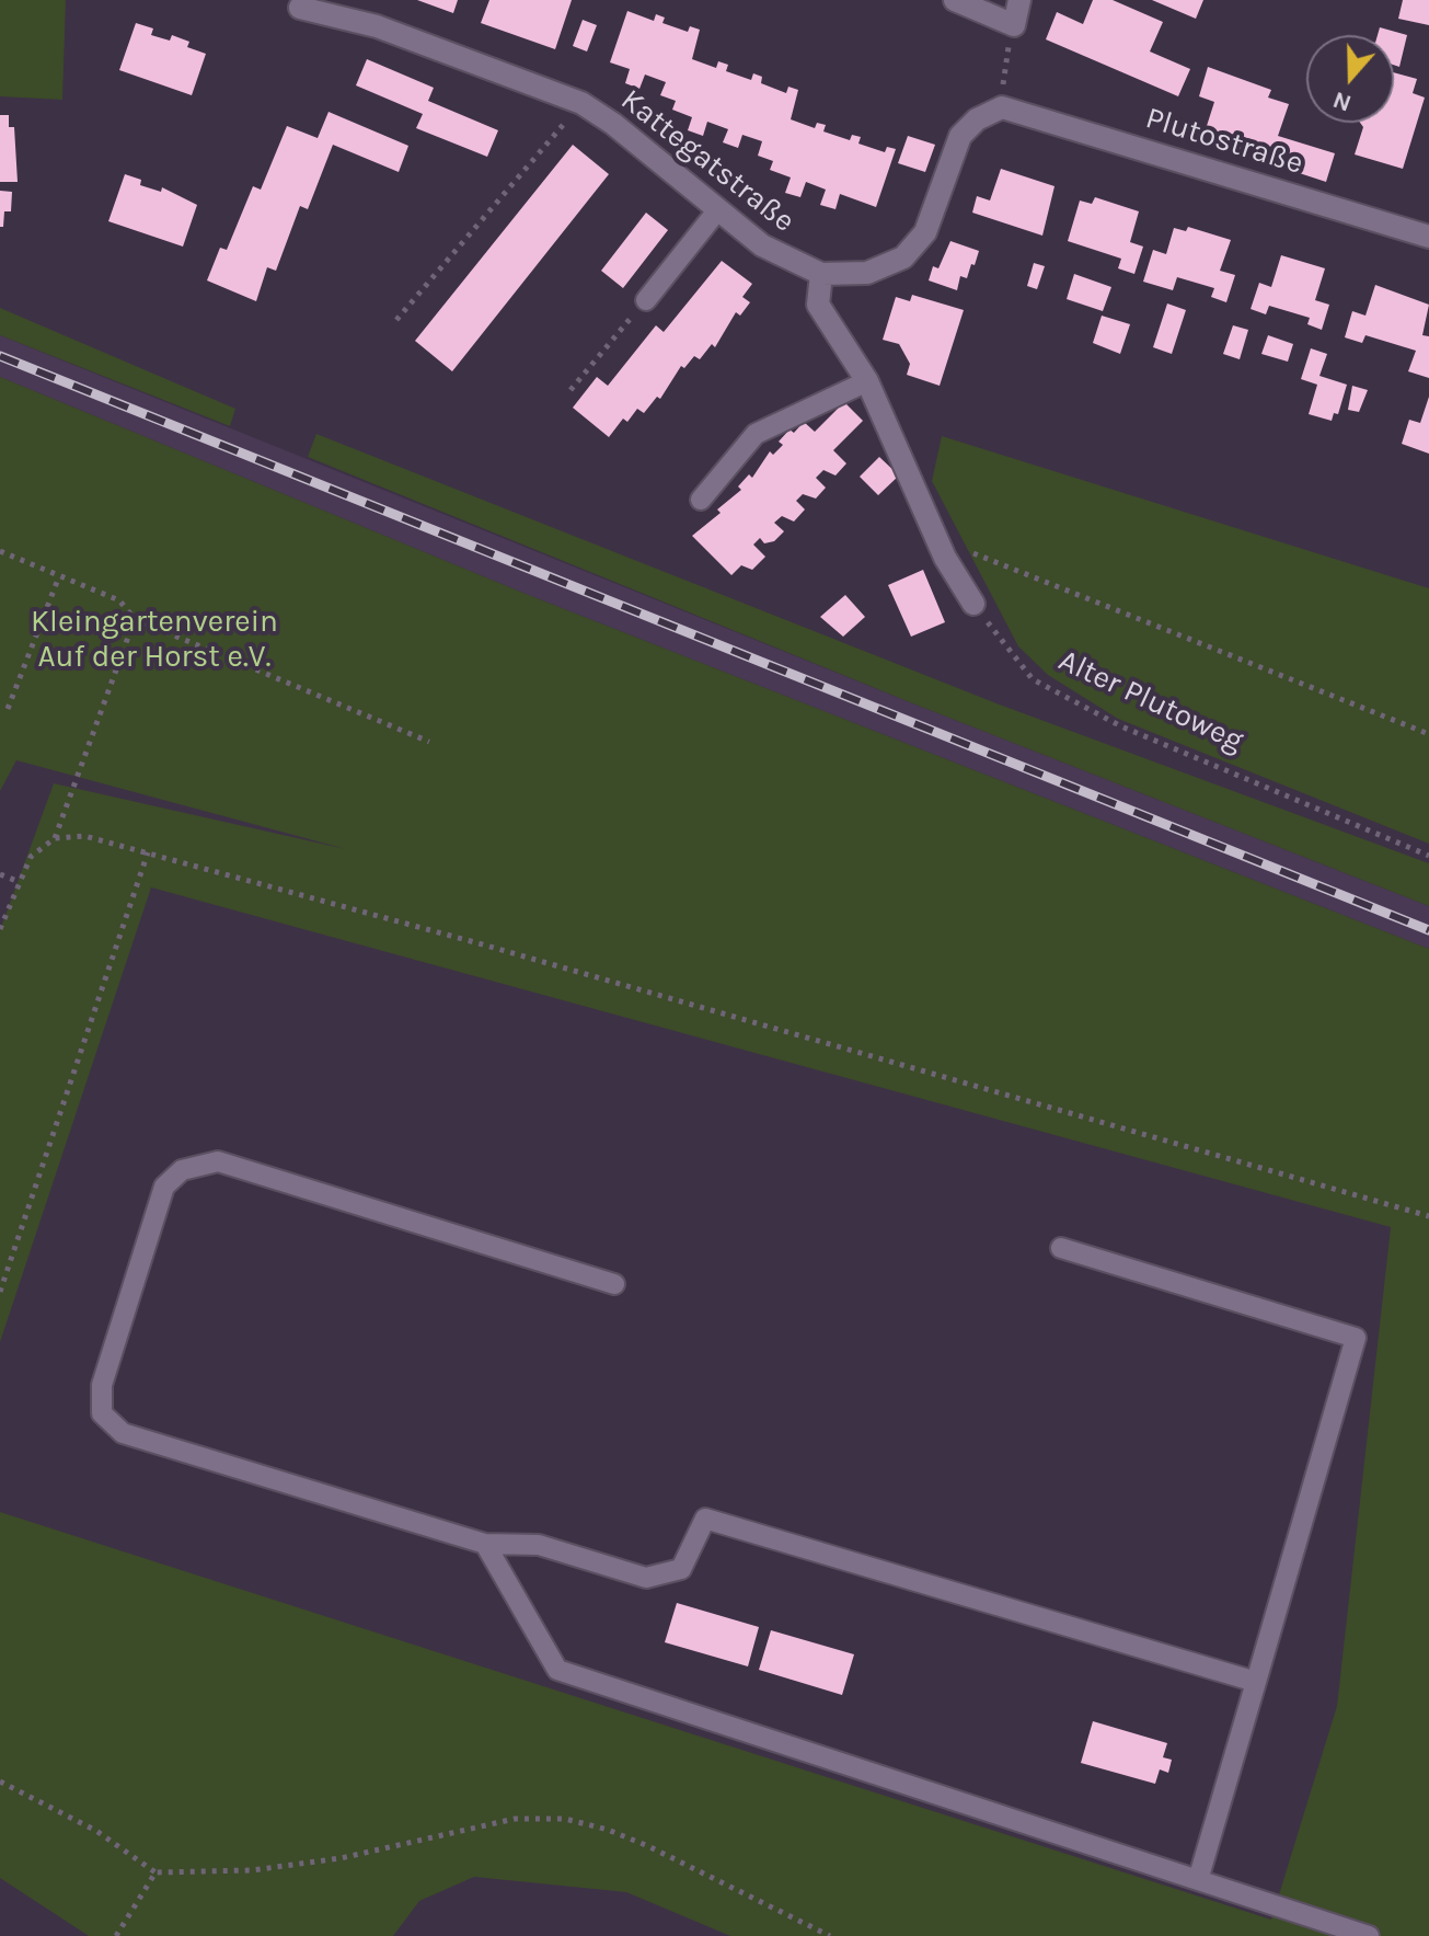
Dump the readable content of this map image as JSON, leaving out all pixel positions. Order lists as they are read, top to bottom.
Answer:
{
  "streets": {
    "street": ["Plutostraße", "Kattegatstraße"],
    "path": ["Alter Plutoweg"]
  },
  "crossings": [
    ["Plutostraße", "Kattegatstraße"]
  ],
  "parks": ["Kleingartenverein Auf der Horst e.V."],
  "north": "bottom"
}
